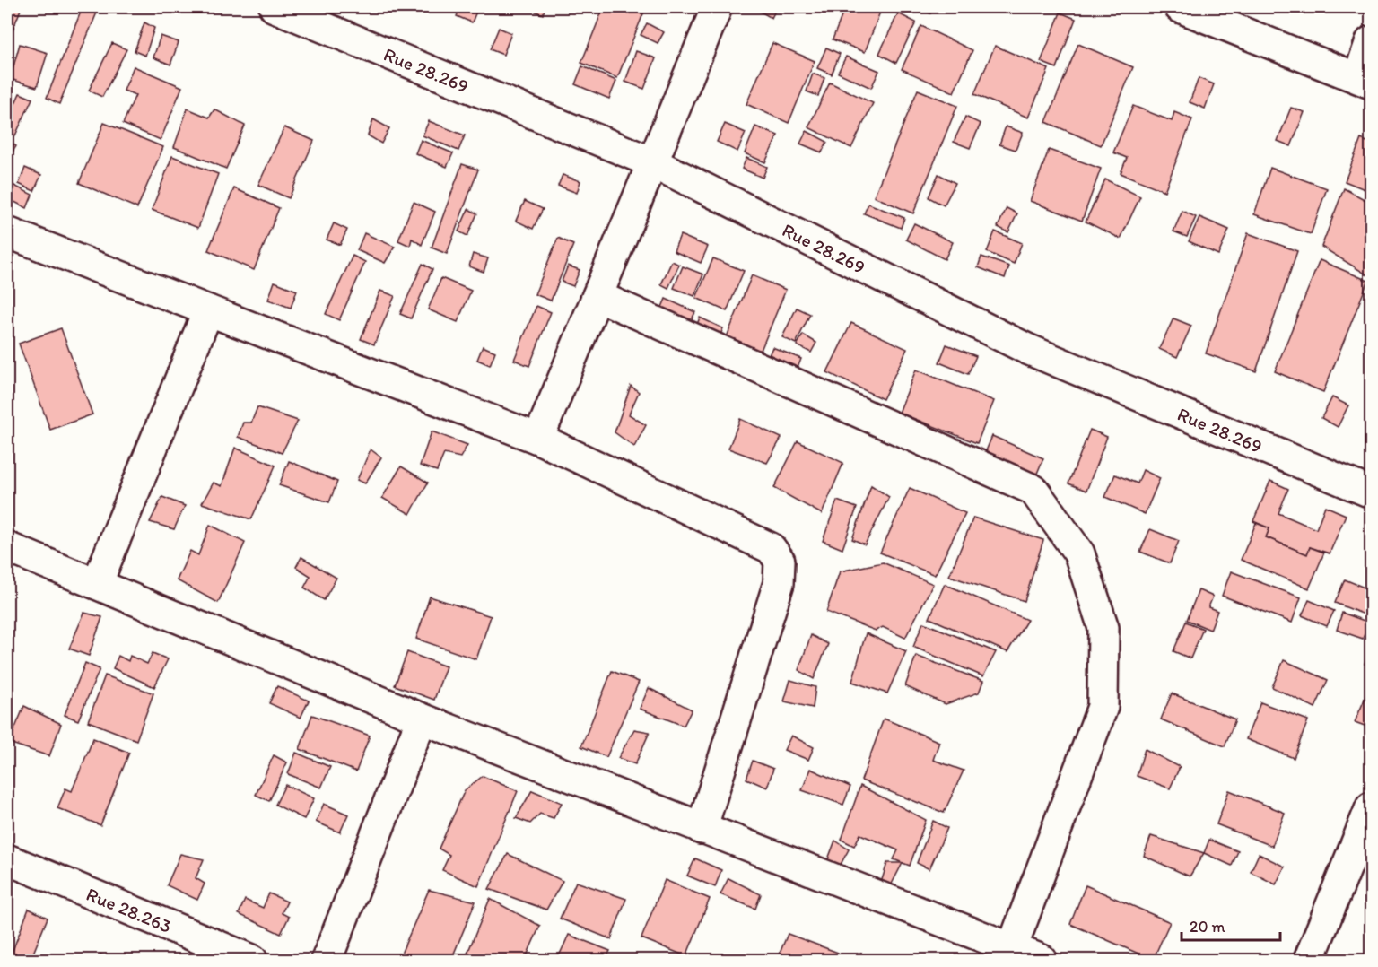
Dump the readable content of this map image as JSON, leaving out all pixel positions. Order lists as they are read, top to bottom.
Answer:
{
  "streets": {
    "street": ["Rue 28.269", "Rue 28.263"]
  },
  "scale_bar": "20 m"
}
